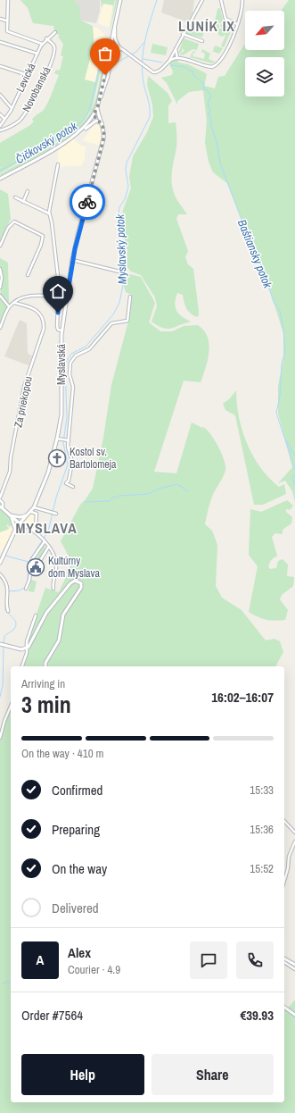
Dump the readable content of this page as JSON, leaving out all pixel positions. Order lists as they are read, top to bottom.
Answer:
{
  "streets": {
    "street": [
      "Levická",
      "Novobanská",
      "Myslavská",
      "Za priekopou"
    ]
  },
  "crossings": [
    ["Levická", "Novobanská"]
  ],
  "districts": ["LUNÍK IX", "MYSLAVA"],
  "water": ["Čičkovský potok", "Myslavský potok", "Baštiansky potok"],
  "places": {
    "church": ["Kostol sv. Bartolomeja"],
    "public building": ["Kultúrny dom Myslava"]
  },
  "north": "bottom left",
  "page": {
    "heading": ["3 min", "Arriving in", "16:02–16:07"],
    "panel": [
      "Alex",
      "Courier · 4.9",
      "Order #7564",
      "€39.93"
    ],
    "bar": "On the way · 410 m",
    "list": [
      ["Confirmed", "15:33"],
      ["Preparing", "15:36"],
      ["On the way", "15:52"],
      "Delivered"
    ],
    "round": "A",
    "buttons": ["Help", "Share"]
  }
}
